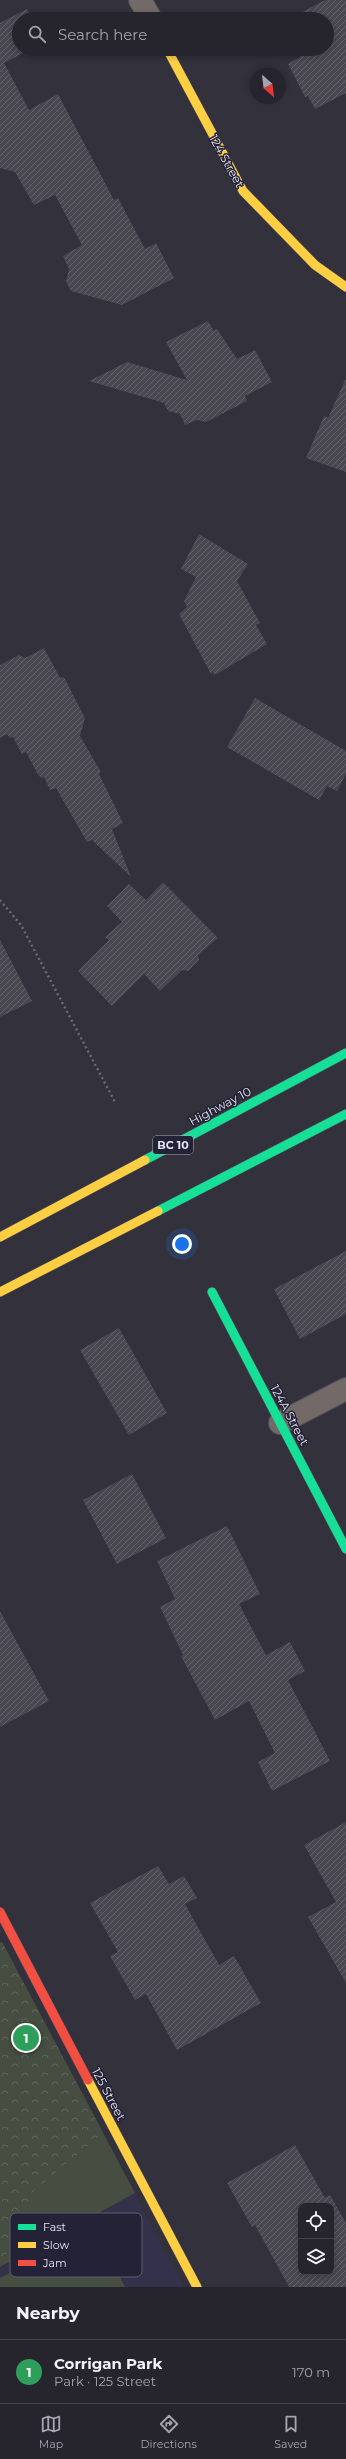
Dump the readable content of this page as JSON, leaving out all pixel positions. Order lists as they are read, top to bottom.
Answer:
{
  "streets": {
    "main road": [
      "124 Street",
      "Highway 10",
      "BC 10",
      "124A Street",
      "125 Street"
    ]
  },
  "legend": ["Fast", "Slow", "Jam"],
  "north": "bottom right",
  "page": {
    "search": "Search here",
    "pins": "1",
    "heading": "Nearby",
    "list": [
      {
        "mark": "1",
        "name": "Corrigan Park",
        "note": "Park · 125 Street",
        "value": "170 m"
      }
    ],
    "nav": ["Map", "Directions", "Saved"]
  }
}
